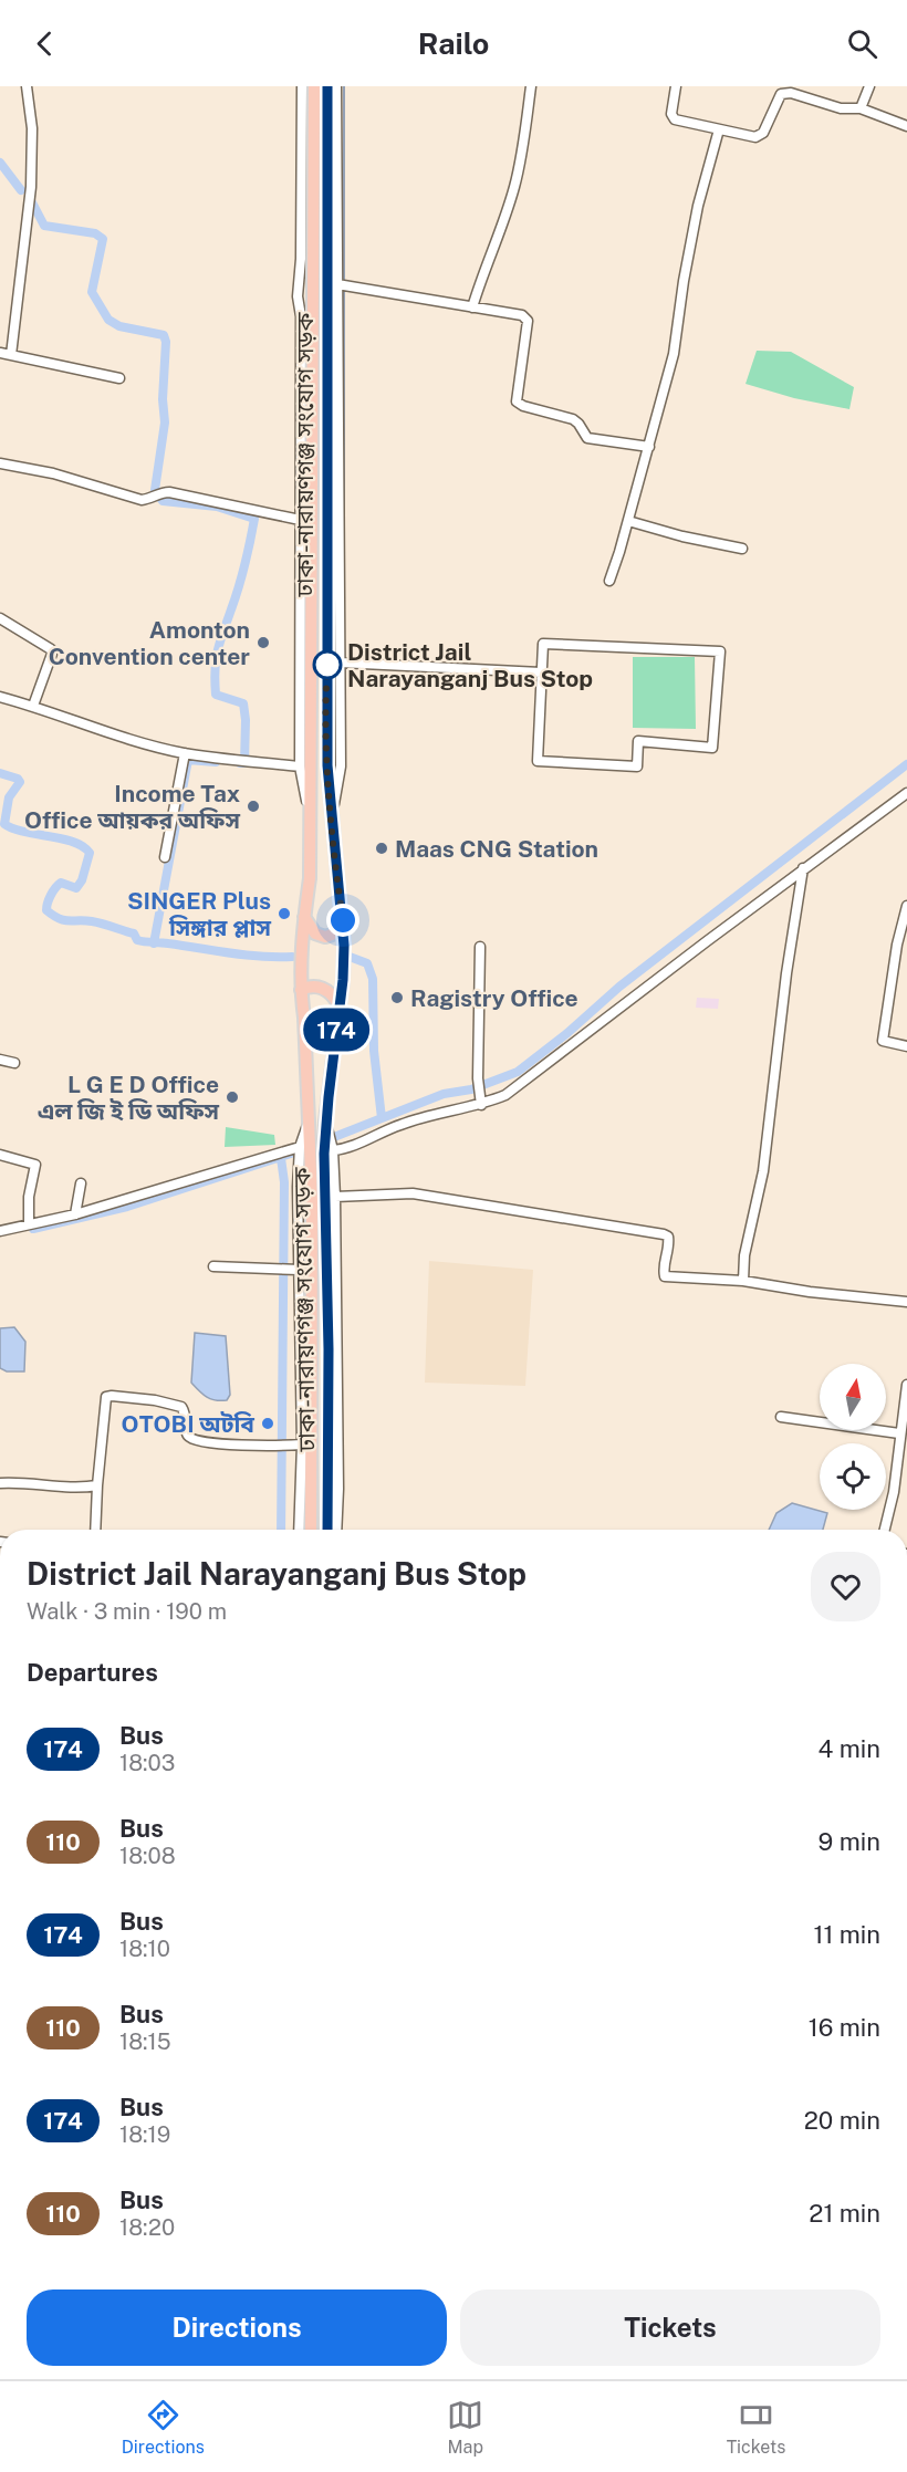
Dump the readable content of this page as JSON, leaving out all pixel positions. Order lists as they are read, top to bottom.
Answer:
{
  "streets": {
    "main road": ["ঢাকা-নারায়ণগঞ্জ সংযোগ সড়ক"]
  },
  "places": [
    "Amonton Convention center",
    "District Jail Narayanganj Bus Stop",
    "Income Tax Office আয়কর অফিস",
    "Maas CNG Station",
    "SINGER Plus সিঙ্গার প্লাস",
    "Ragistry Office",
    "L G E D Office এল জি ই ডি অফিস",
    "OTOBI অটবি"
  ],
  "lines": ["bus line 174"],
  "north": "top",
  "page": {
    "header": "Railo",
    "on_map": "174",
    "heading": [
      ["District Jail Narayanganj Bus Stop", "Walk · 3 min · 190 m"],
      "Departures"
    ],
    "list": [
      {
        "mark": "174",
        "name": "Bus",
        "note": "18:03",
        "value": "4 min"
      },
      {
        "mark": "110",
        "name": "Bus",
        "note": "18:08",
        "value": "9 min"
      },
      {
        "mark": "174",
        "name": "Bus",
        "note": "18:10",
        "value": "11 min"
      },
      {
        "mark": "110",
        "name": "Bus",
        "note": "18:15",
        "value": "16 min"
      },
      {
        "mark": "174",
        "name": "Bus",
        "note": "18:19",
        "value": "20 min"
      },
      {
        "mark": "110",
        "name": "Bus",
        "note": "18:20",
        "value": "21 min"
      }
    ],
    "buttons": ["Directions", "Tickets"],
    "tabs": ["Directions", "Map", "Tickets"]
  }
}
